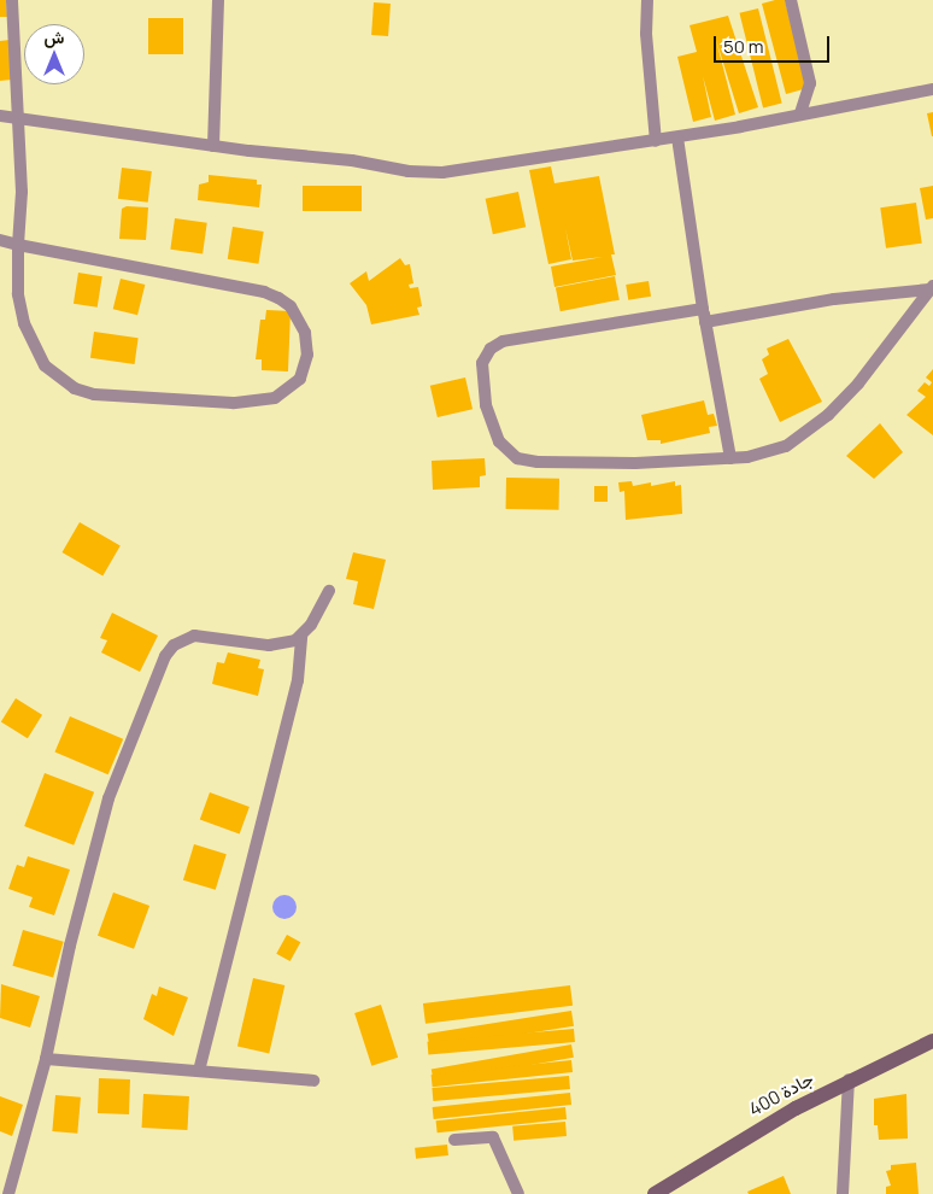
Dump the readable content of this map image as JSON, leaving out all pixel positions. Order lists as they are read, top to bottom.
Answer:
{
  "streets": {
    "main road": ["جادة 400"]
  },
  "scale_bar": "50 m",
  "north": "top"
}
